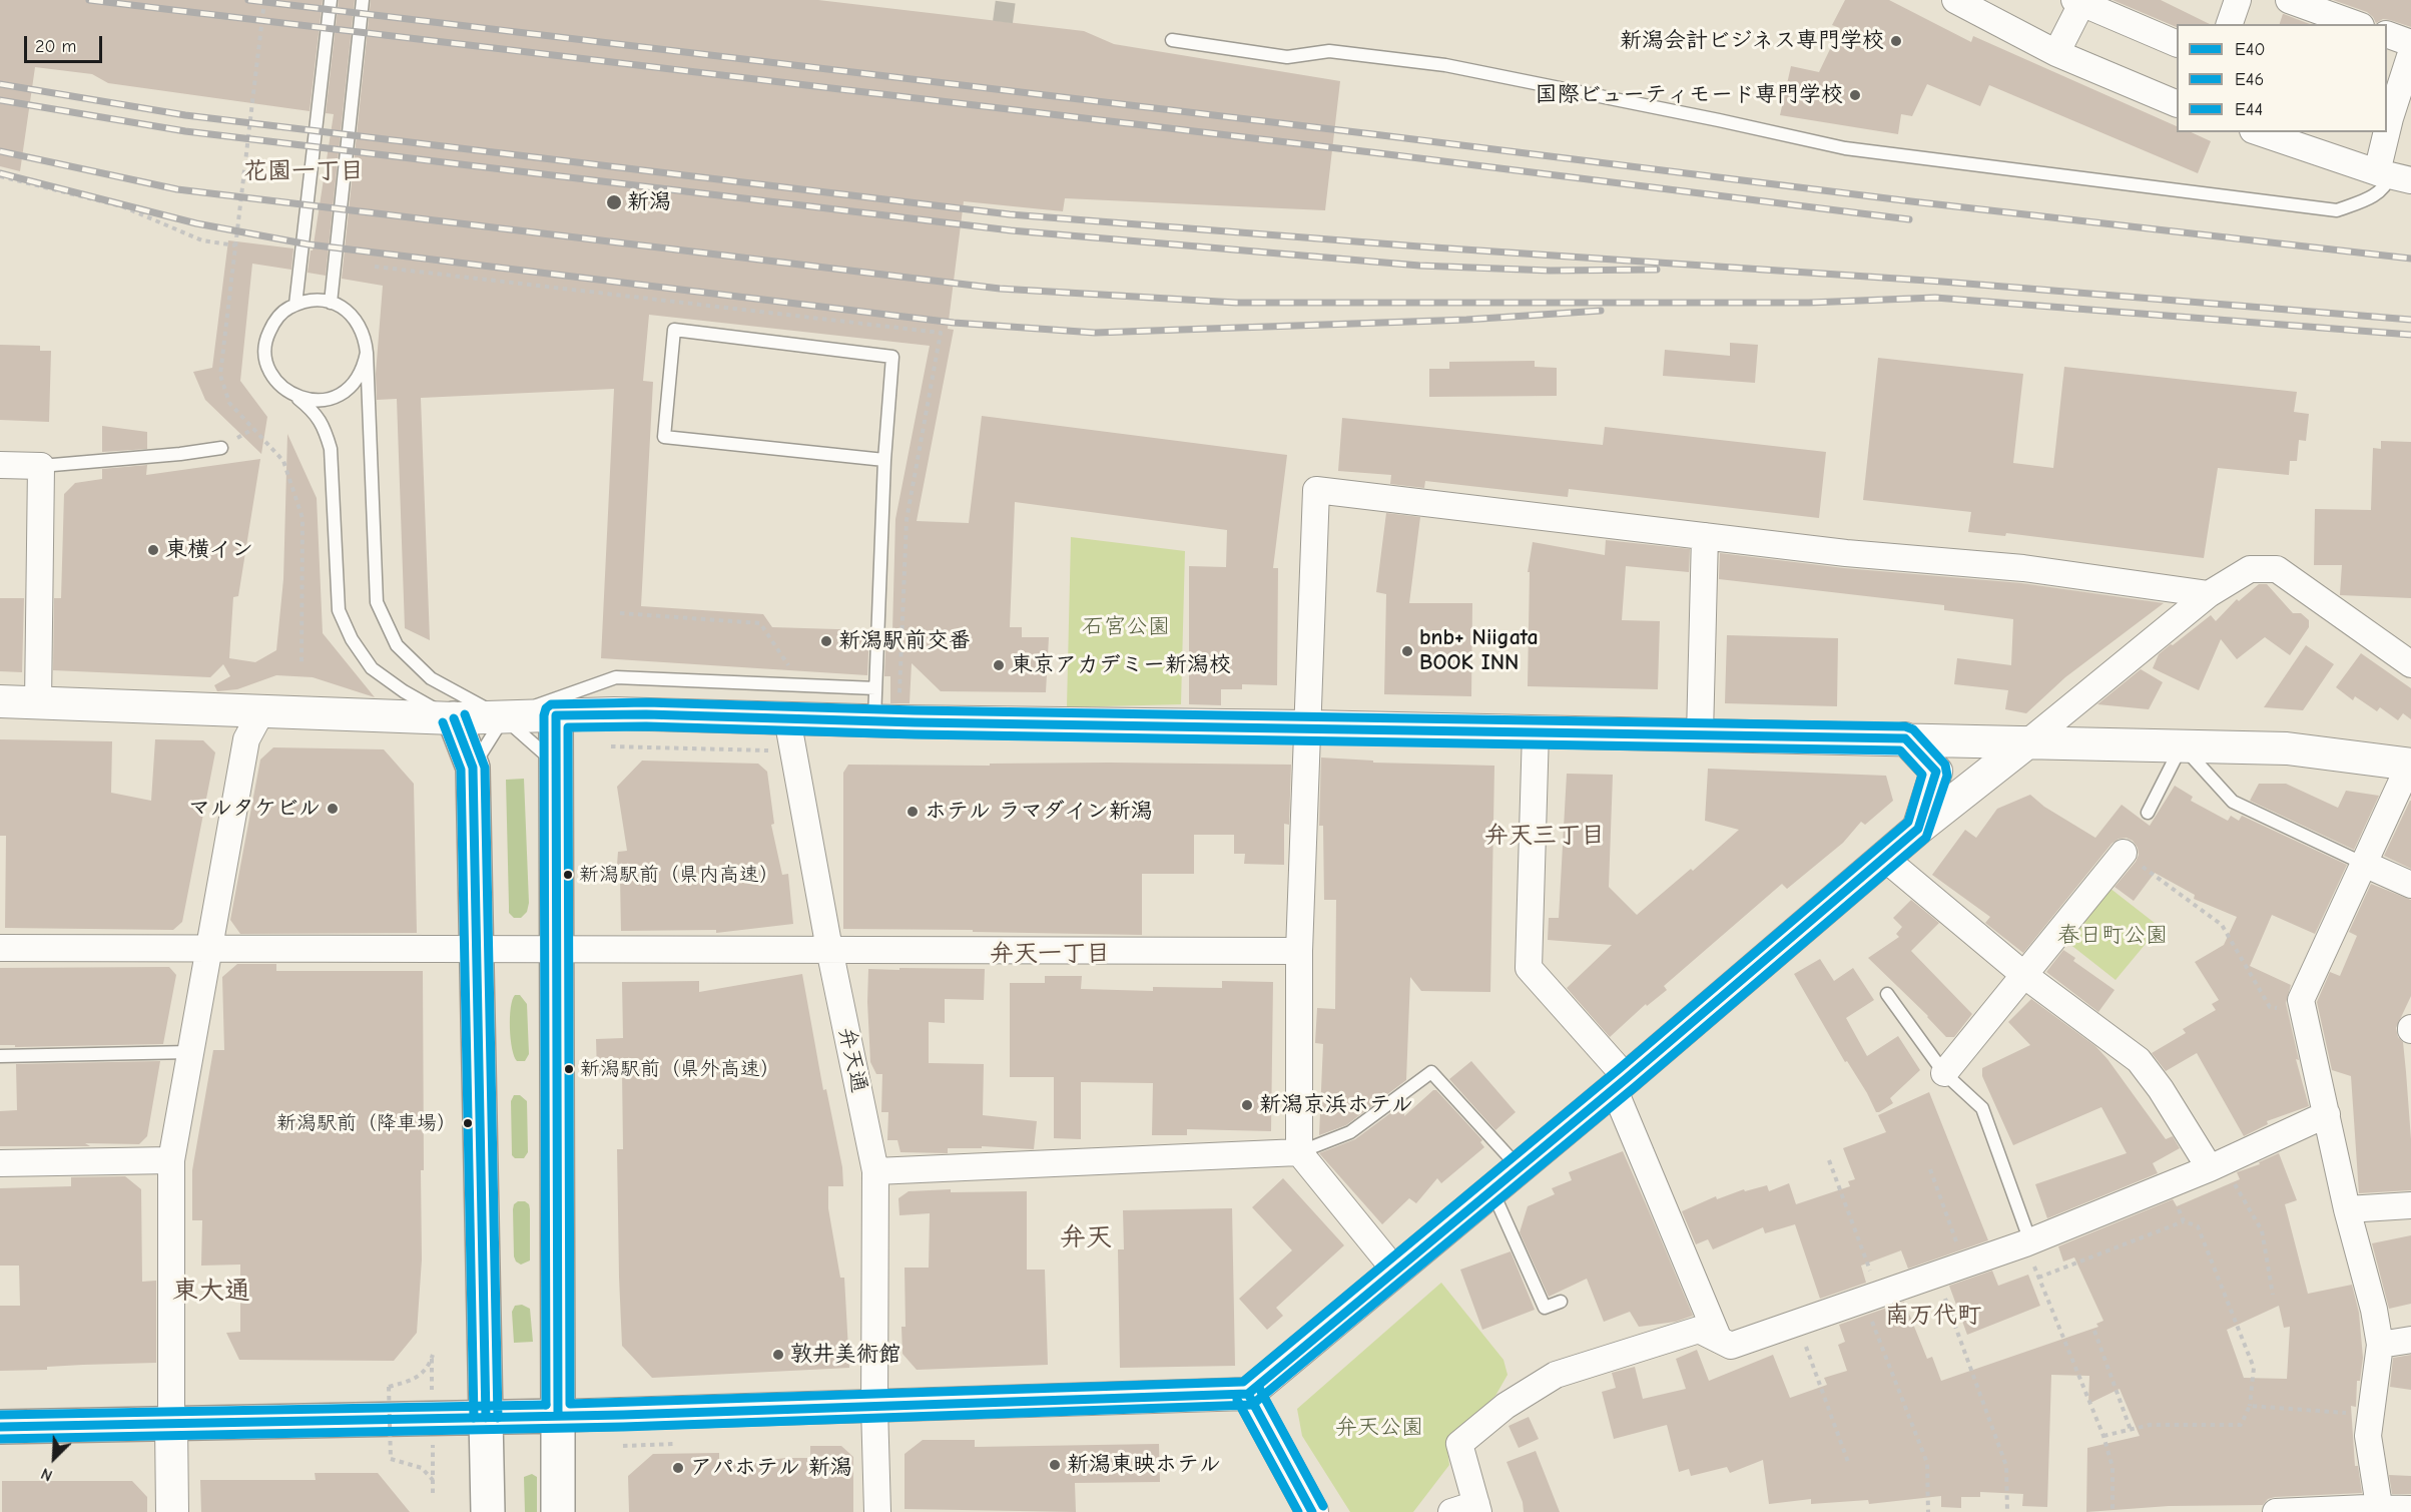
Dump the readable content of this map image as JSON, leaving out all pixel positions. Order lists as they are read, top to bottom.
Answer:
{
  "streets": {
    "street": ["弁天通"]
  },
  "districts": [
    "花園一丁目",
    "弁天三丁目",
    "弁天一丁目",
    "弁天",
    "東大通",
    "南万代町"
  ],
  "parks": ["石宮公園", "春日町公園", "弁天公園"],
  "places": [
    "新潟会計ビジネス専門学校",
    "国際ビューティモード専門学校",
    "新潟",
    "東横イン",
    "新潟駅前交番",
    "bnb+ Niigata BOOK INN",
    "東京アカデミー新潟校",
    "マルタケビル",
    "ホテル ラマダイン新潟",
    "新潟駅前（県内高速）",
    "新潟駅前（県外高速）",
    "新潟京浜ホテル",
    "新潟駅前（降車場）",
    "敦井美術館",
    "新潟東映ホテル",
    "アパホテル 新潟"
  ],
  "lines": ["transit line E46", "transit line E40", "transit line E44"],
  "legend": ["E40", "E46", "E44"],
  "scale_bar": "20 m",
  "north": "bottom left"
}
